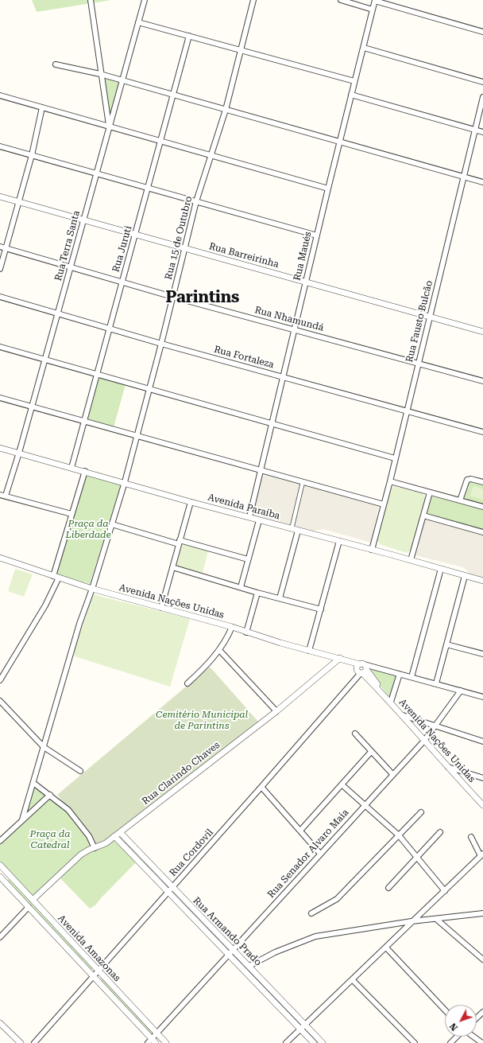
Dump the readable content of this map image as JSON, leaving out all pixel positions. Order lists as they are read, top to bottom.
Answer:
{
  "streets": {
    "street": [
      "Rua 15 de Outubro",
      "Rua Terra Santa",
      "Rua Juruti",
      "Rua Barreirinha",
      "Rua Maués",
      "Rua Nhamundá",
      "Rua Fausto Bulcão",
      "Rua Fortaleza",
      "Avenida Paraíba",
      "Avenida Nações Unidas",
      "Rua Clarindo Chaves",
      "Rua Cordovil",
      "Rua Senador Alvaro Maia",
      "Rua Armando Prado",
      "Avenida Amazonas"
    ]
  },
  "crossings": [
    ["Rua 15 de Outubro", "Rua Barreirinha"],
    ["Rua 15 de Outubro", "Rua Nhamundá"],
    ["Rua 15 de Outubro", "Rua Fortaleza"],
    ["Rua 15 de Outubro", "Avenida Paraíba"],
    ["Rua 15 de Outubro", "Avenida Nações Unidas"],
    ["Rua Terra Santa", "Rua Barreirinha"],
    ["Rua Terra Santa", "Rua Nhamundá"],
    ["Rua Terra Santa", "Rua Fortaleza"],
    ["Rua Terra Santa", "Avenida Paraíba"],
    ["Rua Juruti", "Rua Barreirinha"],
    ["Rua Juruti", "Rua Nhamundá"],
    ["Rua Juruti", "Rua Fortaleza"],
    ["Rua Juruti", "Avenida Paraíba"],
    ["Rua Barreirinha", "Rua Maués"],
    ["Rua Barreirinha", "Rua Fausto Bulcão"],
    ["Rua Maués", "Rua Nhamundá"],
    ["Rua Maués", "Rua Fortaleza"],
    ["Rua Maués", "Avenida Paraíba"],
    ["Rua Nhamundá", "Rua Fausto Bulcão"],
    ["Rua Fausto Bulcão", "Rua Fortaleza"],
    ["Rua Fausto Bulcão", "Avenida Paraíba"],
    ["Avenida Nações Unidas", "Rua Clarindo Chaves"],
    ["Avenida Nações Unidas", "Rua Cordovil"],
    ["Avenida Nações Unidas", "Rua Senador Alvaro Maia"],
    ["Rua Clarindo Chaves", "Rua Armando Prado"],
    ["Rua Clarindo Chaves", "Avenida Amazonas"],
    ["Rua Cordovil", "Rua Armando Prado"],
    ["Rua Cordovil", "Avenida Amazonas"],
    ["Rua Senador Alvaro Maia", "Rua Armando Prado"],
    ["Rua Senador Alvaro Maia", "Avenida Amazonas"]
  ],
  "districts": ["Parintins"],
  "parks": ["Praça da Liberdade", "Cemitério Municipal de Parintins", "Praça da Catedral"],
  "north": "bottom left"
}
